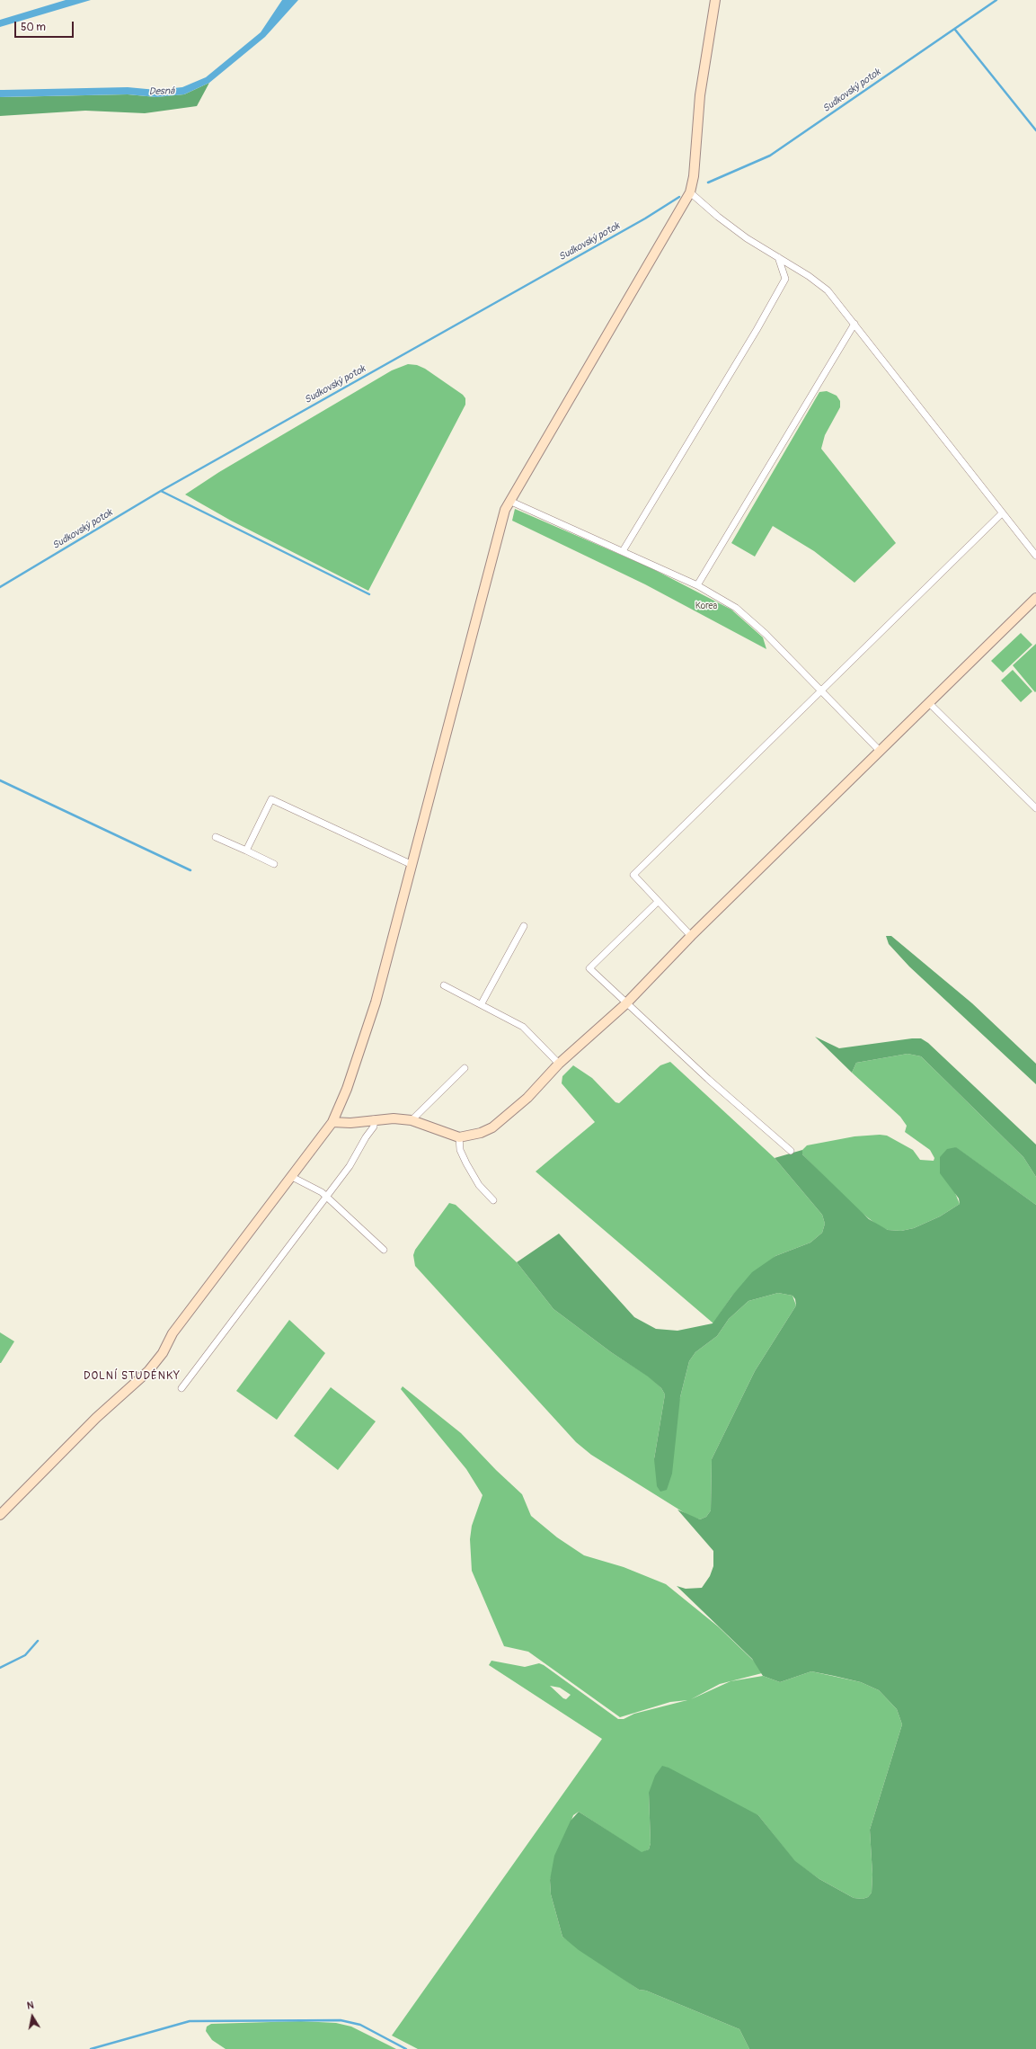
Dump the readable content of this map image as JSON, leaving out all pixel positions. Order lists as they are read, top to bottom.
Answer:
{
  "districts": ["DOLNÍ STUDÉNKY"],
  "water": ["Sudkovský potok", "Desná"],
  "parks": ["Korea"],
  "scale_bar": "50 m",
  "north": "top"
}
